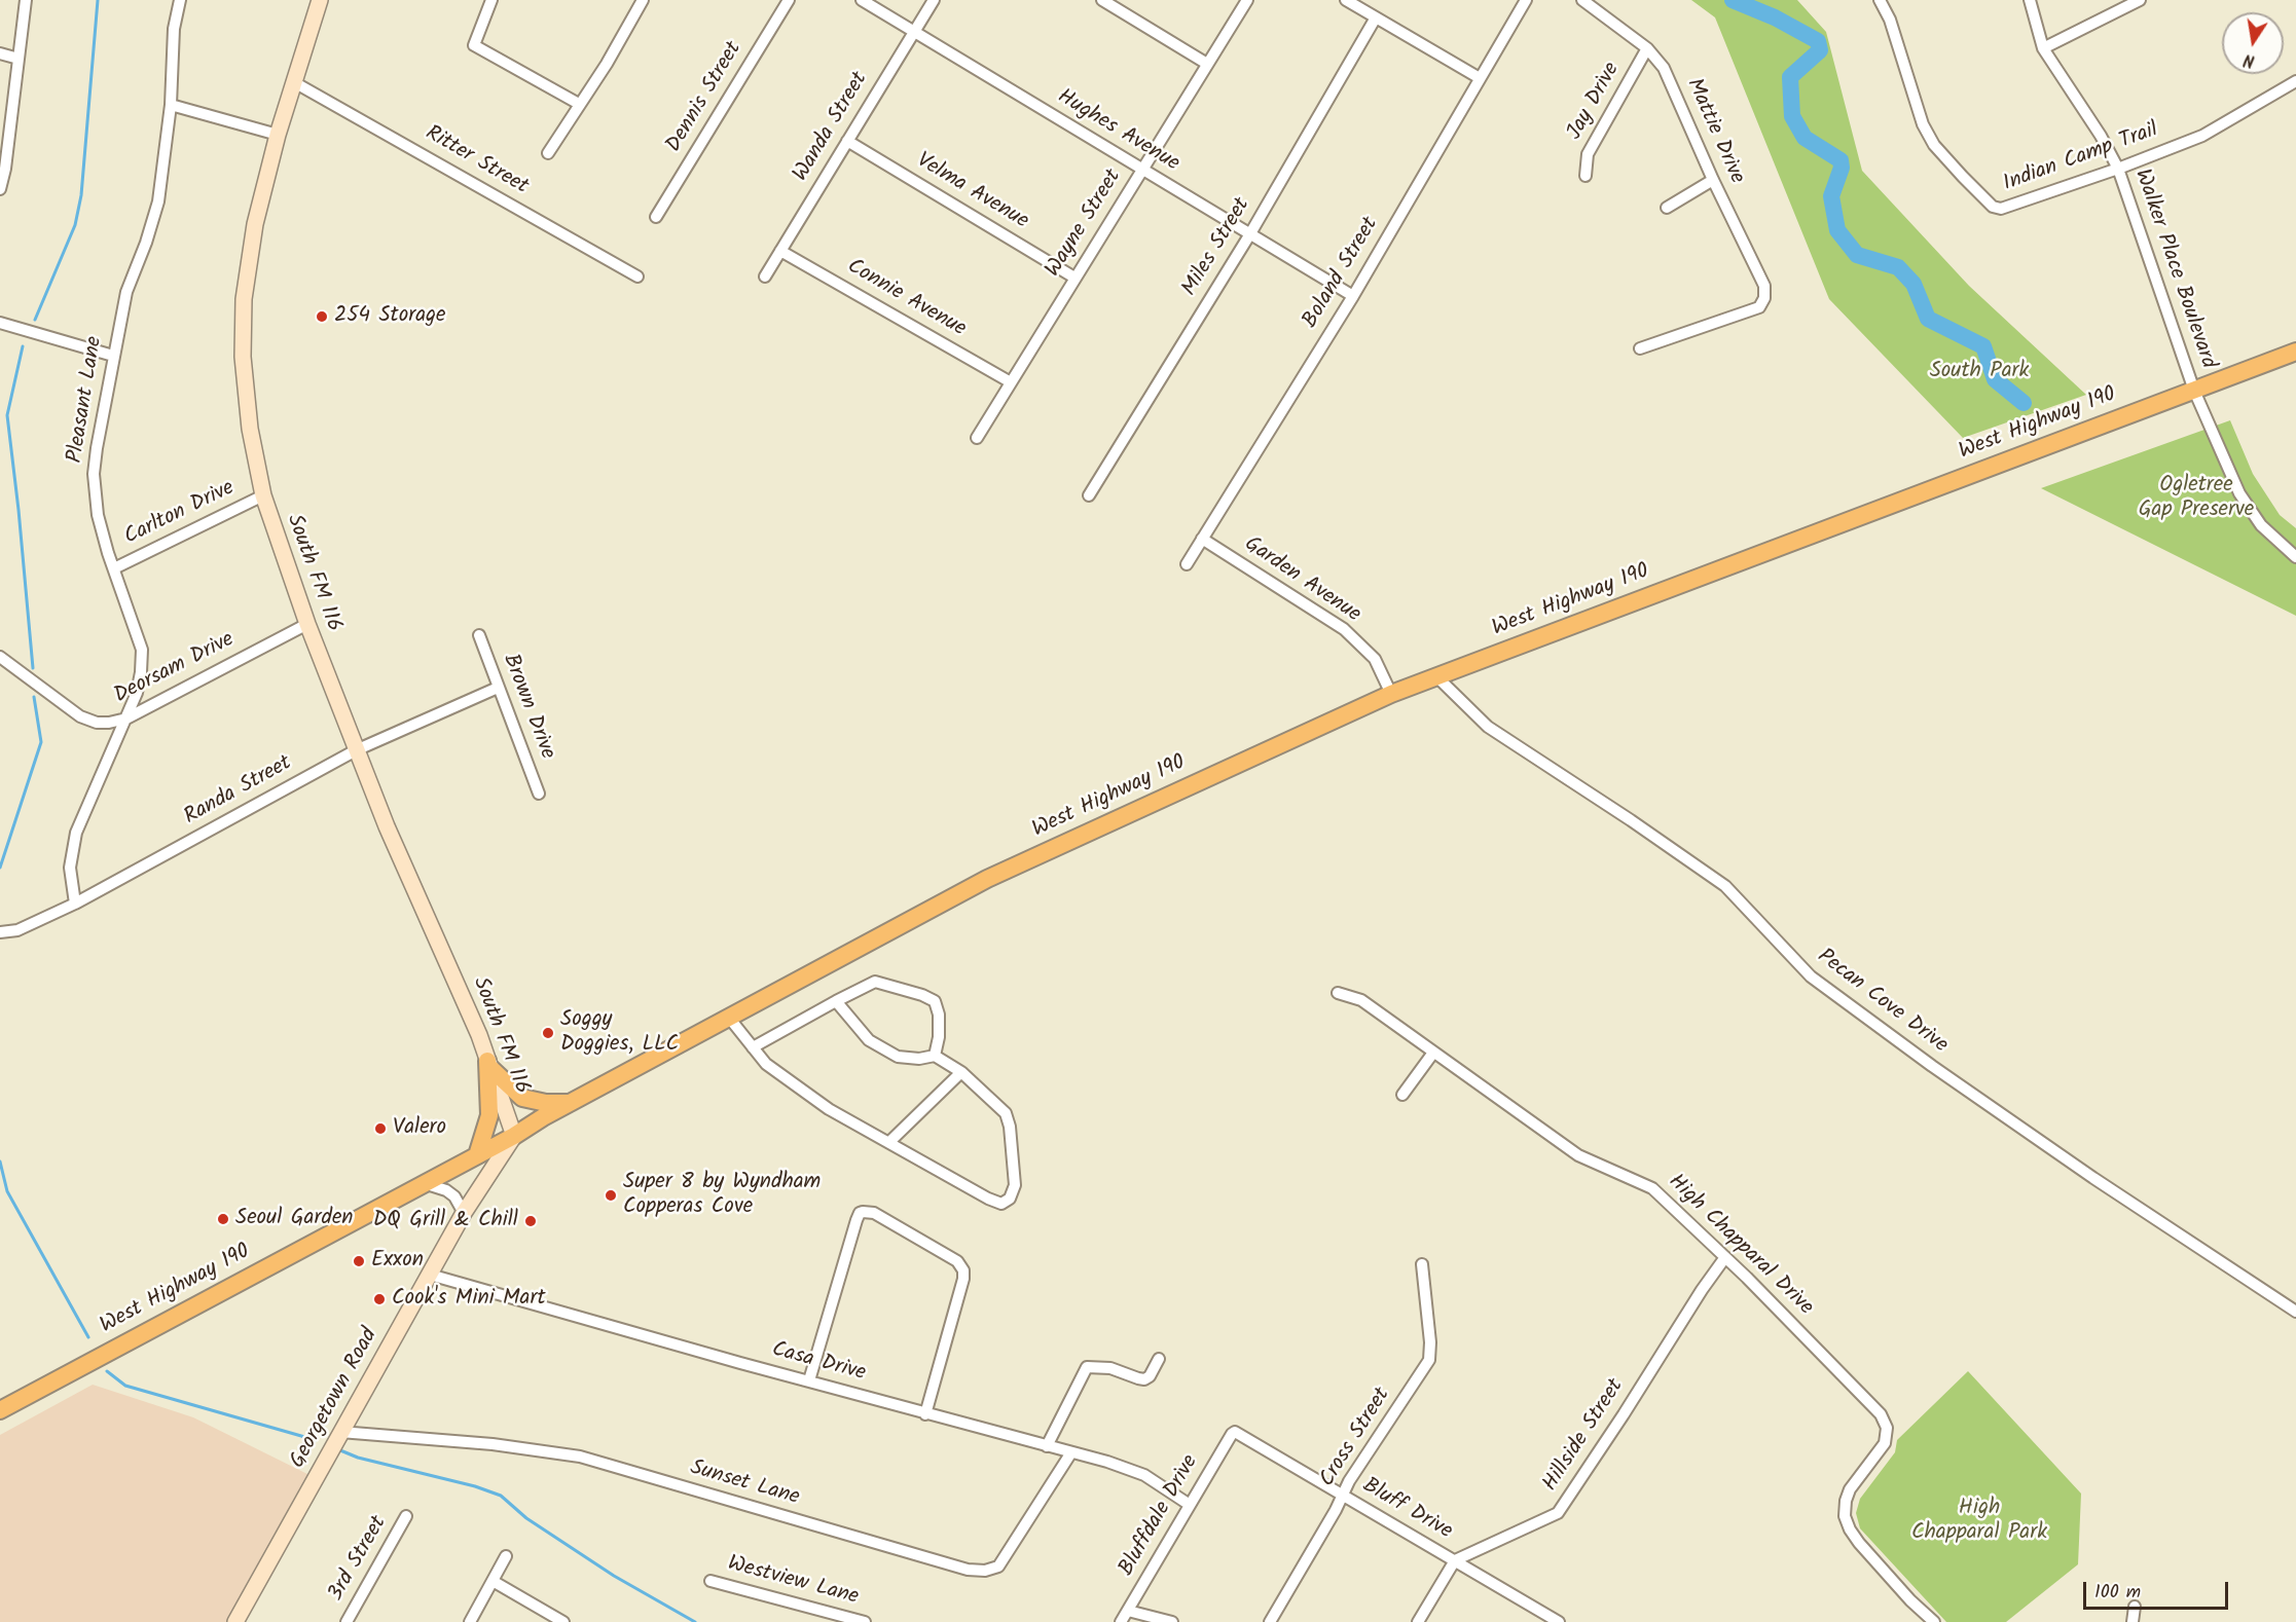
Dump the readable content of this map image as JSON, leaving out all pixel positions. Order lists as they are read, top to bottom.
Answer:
{
  "streets": {
    "main road": ["West Highway 190", "South FM 116", "Georgetown Road"],
    "street": [
      "Dennis Street",
      "Jay Drive",
      "Wanda Street",
      "Hughes Avenue",
      "Mattie Drive",
      "Indian Camp Trail",
      "Ritter Street",
      "Velma Avenue",
      "Wayne Street",
      "Miles Street",
      "Walker Place Boulevard",
      "Boland Street",
      "Connie Avenue",
      "Pleasant Lane",
      "Carlton Drive",
      "Garden Avenue",
      "Deorsam Drive",
      "Brown Drive",
      "Randa Street",
      "Pecan Cove Drive",
      "High Chapparal Drive",
      "Casa Drive",
      "Hillside Street",
      "Cross Street",
      "Sunset Lane",
      "Bluff Drive",
      "Bluffdale Drive",
      "3rd Street",
      "Westview Lane"
    ]
  },
  "crossings": [
    ["Jay Drive", "Mattie Drive"],
    ["Wanda Street", "Hughes Avenue"],
    ["Wanda Street", "Velma Avenue"],
    ["Wanda Street", "Connie Avenue"],
    ["Hughes Avenue", "Wayne Street"],
    ["Hughes Avenue", "Miles Street"],
    ["Hughes Avenue", "Boland Street"],
    ["Indian Camp Trail", "Walker Place Boulevard"],
    ["Ritter Street", "South FM 116"],
    ["Velma Avenue", "Wayne Street"],
    ["Wayne Street", "Connie Avenue"],
    ["Walker Place Boulevard", "West Highway 190"],
    ["Boland Street", "Garden Avenue"],
    ["Pleasant Lane", "Carlton Drive"],
    ["Pleasant Lane", "Deorsam Drive"],
    ["Pleasant Lane", "Randa Street"],
    ["West Highway 190", "South FM 116"],
    ["West Highway 190", "Garden Avenue"],
    ["West Highway 190", "Pecan Cove Drive"],
    ["West Highway 190", "Georgetown Road"],
    ["Carlton Drive", "South FM 116"],
    ["South FM 116", "Deorsam Drive"],
    ["South FM 116", "Randa Street"],
    ["South FM 116", "Georgetown Road"],
    ["Brown Drive", "Randa Street"],
    ["High Chapparal Drive", "Hillside Street"],
    ["Casa Drive", "Georgetown Road"],
    ["Casa Drive", "Sunset Lane"],
    ["Casa Drive", "Bluffdale Drive"],
    ["Georgetown Road", "Sunset Lane"],
    ["Hillside Street", "Bluff Drive"],
    ["Cross Street", "Bluff Drive"],
    ["Bluff Drive", "Bluffdale Drive"]
  ],
  "parks": ["South Park", "Ogletree Gap Preserve", "High Chapparal Park"],
  "places": [
    "254 Storage",
    "Soggy Doggies, LLC",
    "Valero",
    "Super 8 by Wyndham Copperas Cove",
    "Seoul Garden",
    "DQ Grill & Chill",
    "Exxon",
    "Cook's Mini Mart"
  ],
  "scale_bar": "100 m",
  "north": "bottom"
}
